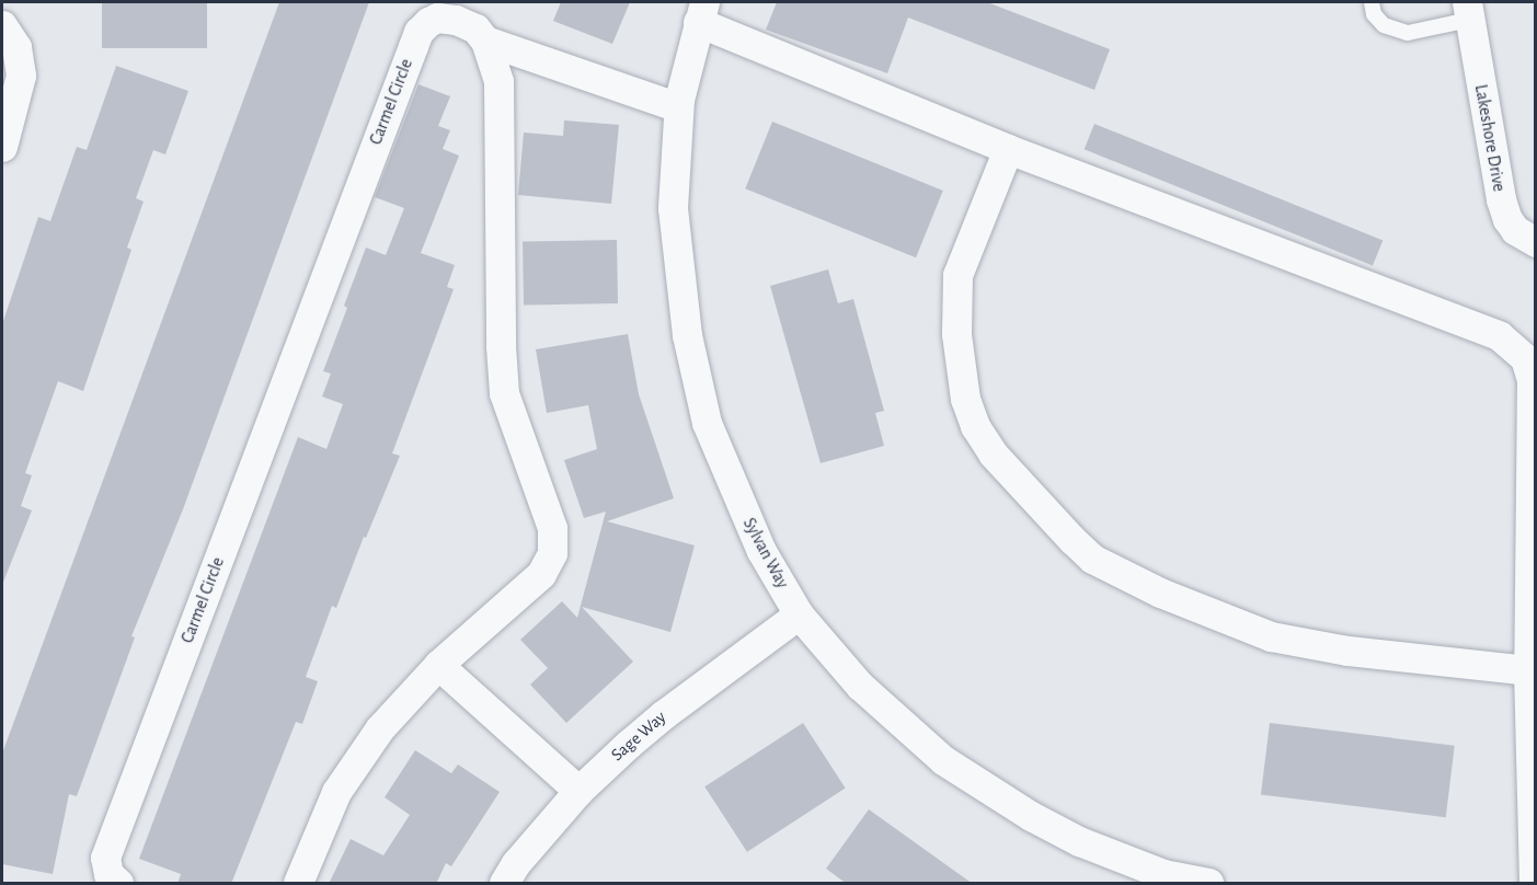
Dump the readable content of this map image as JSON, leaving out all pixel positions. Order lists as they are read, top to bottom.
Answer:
{
  "streets": {
    "street": [
      "Carmel Circle",
      "Lakeshore Drive",
      "Sylvan Way",
      "Sage Way"
    ]
  },
  "crossings": [
    ["Sylvan Way", "Sage Way"]
  ]
}
